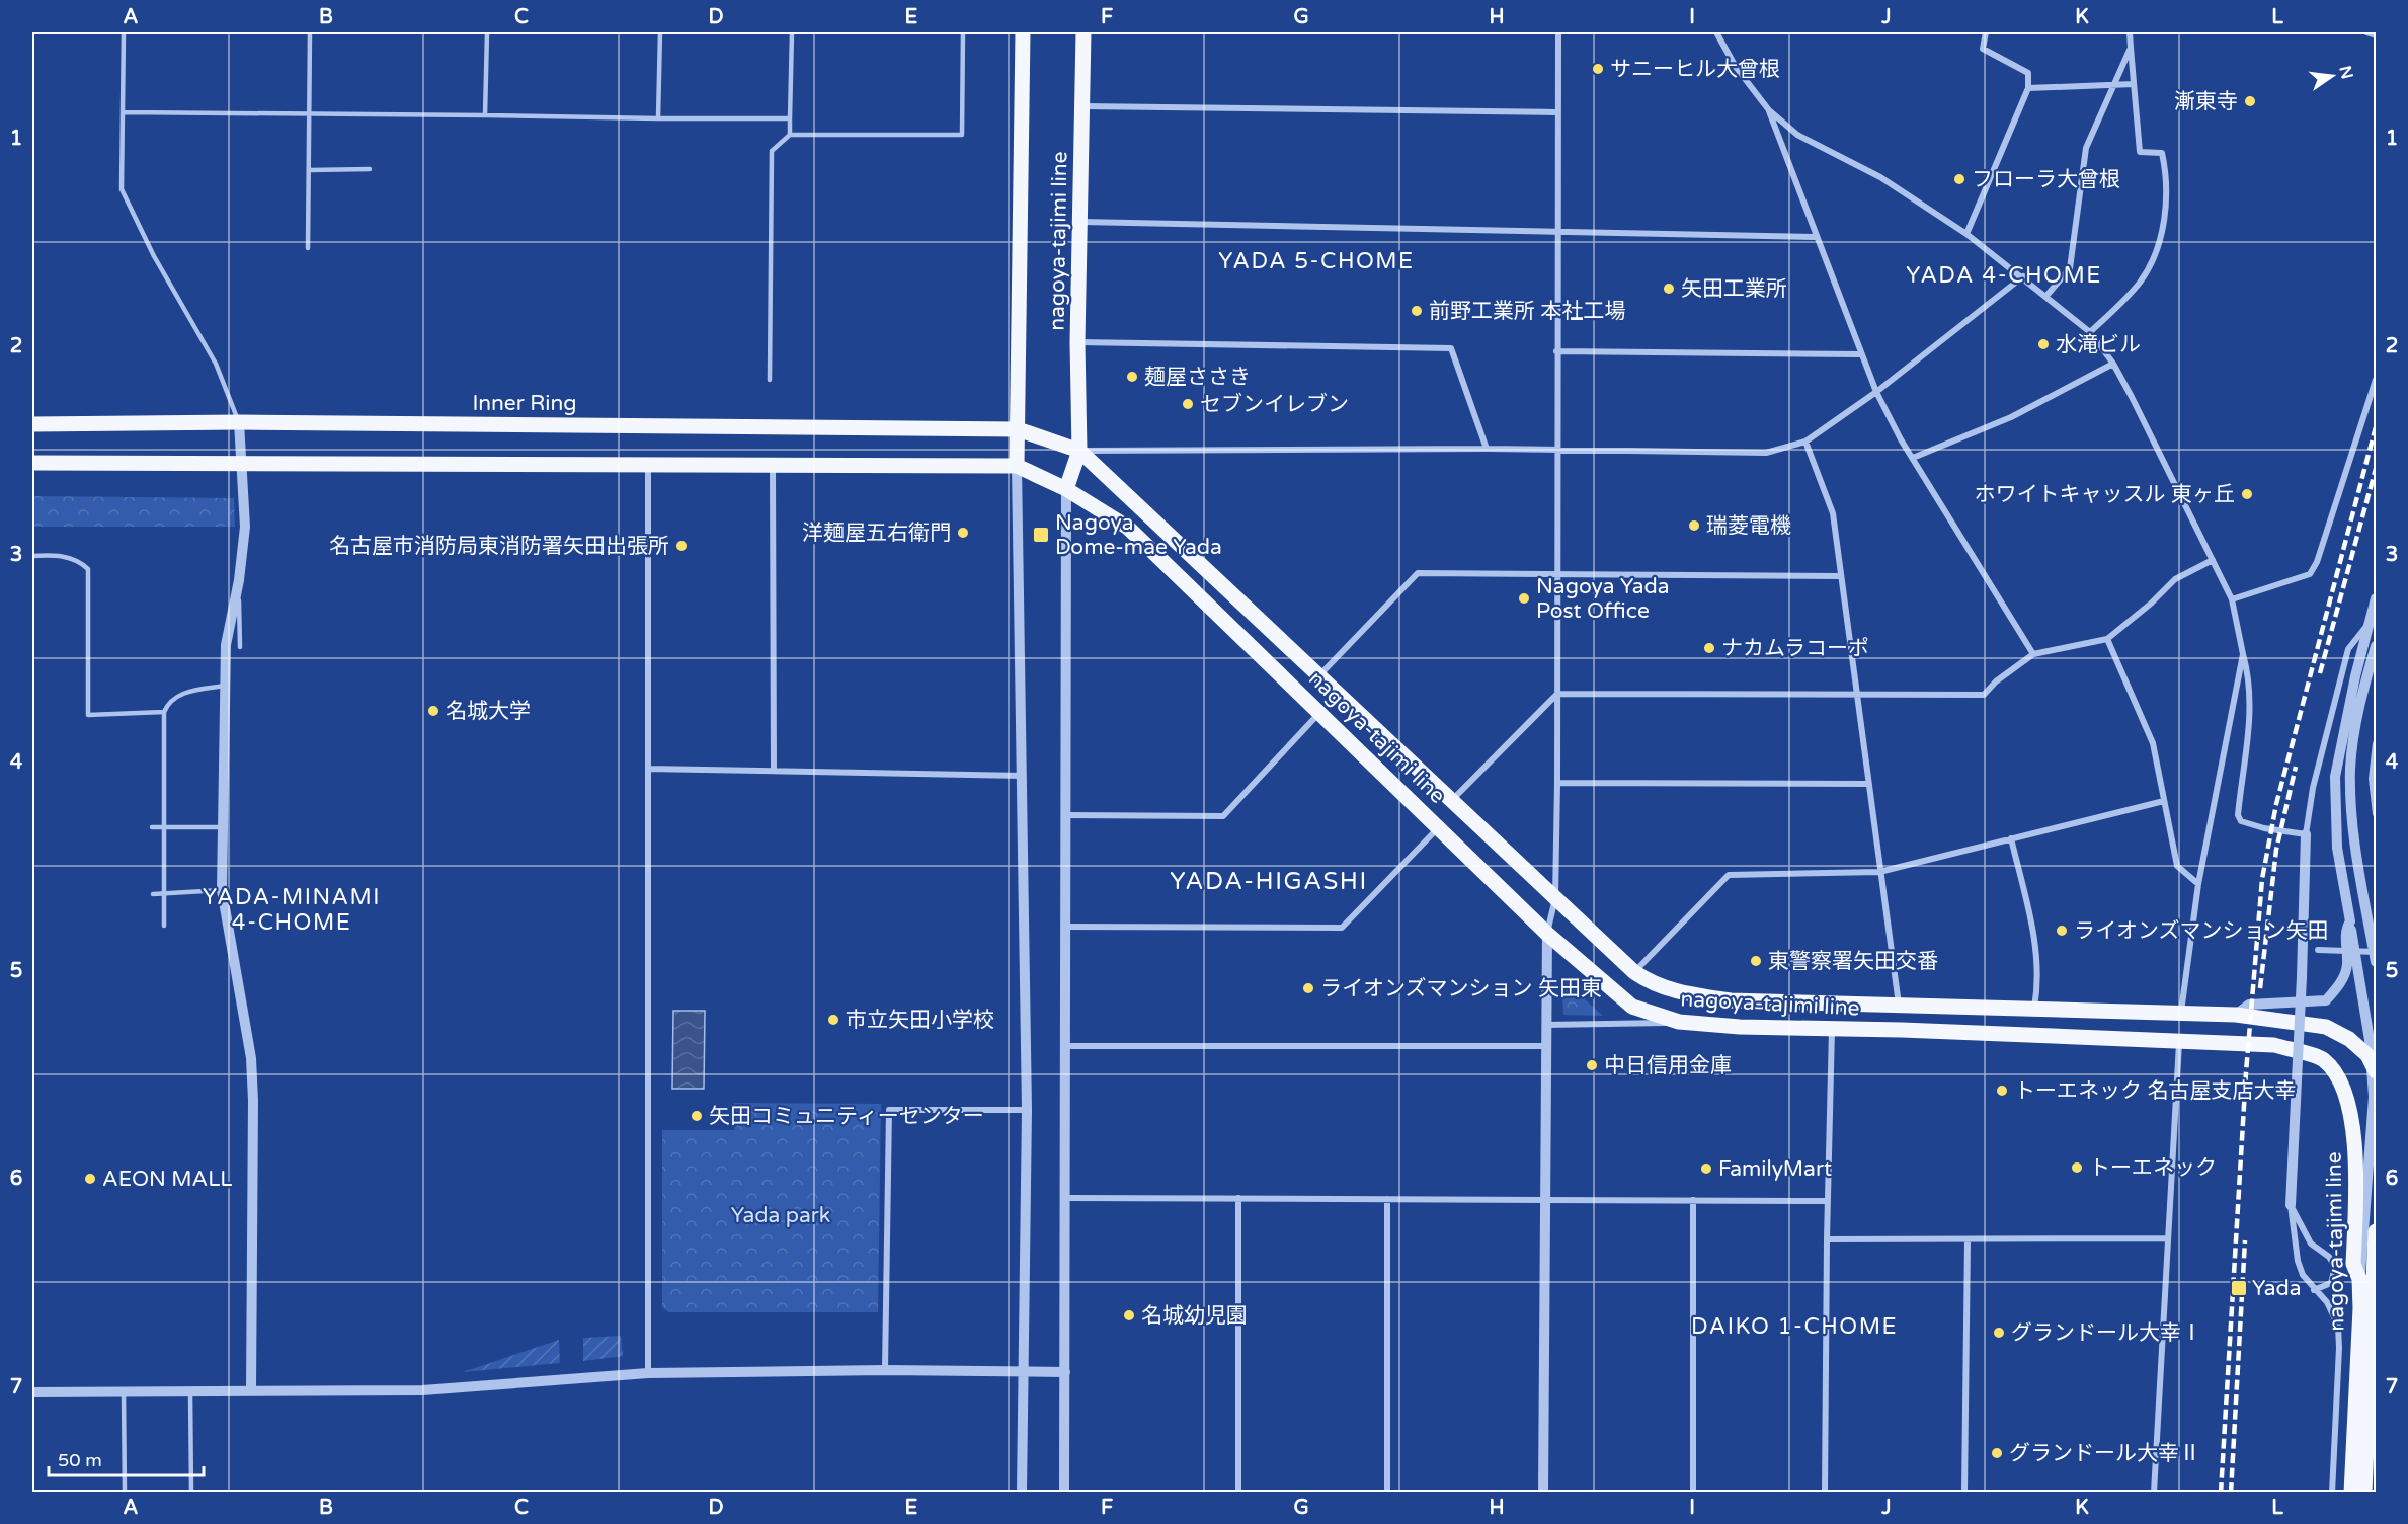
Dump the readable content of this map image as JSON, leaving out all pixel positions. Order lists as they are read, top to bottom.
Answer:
{
  "streets": {
    "main road": ["nagoya-tajimi line", "Inner Ring"]
  },
  "crossings": [
    ["nagoya-tajimi line", "Inner Ring"]
  ],
  "districts": [
    "YADA 5-CHOME",
    "YADA 4-CHOME",
    "YADA-HIGASHI",
    "YADA-MINAMI 4-CHOME",
    "DAIKO 1-CHOME"
  ],
  "parks": ["Yada park"],
  "places": {
    "other": [
      "サニーヒル大曾根",
      "漸東寺",
      "フローラ大曾根",
      "矢田工業所",
      "前野工業所 本社工場",
      "水滝ビル",
      "麺屋ささき",
      "セブンイレブン",
      "ホワイトキャッスル 東ヶ丘",
      "瑞菱電機",
      "洋麺屋五右衛門",
      "名古屋市消防局東消防署矢田出張所",
      "Nagoya Yada Post Office",
      "ナカムラコーポ",
      "名城大学",
      "ライオンズマンション矢田",
      "東警察署矢田交番",
      "ライオンズマンション 矢田東",
      "市立矢田小学校",
      "中日信用金庫",
      "トーエネック 名古屋支店大幸",
      "矢田コミュニティーセンター",
      "トーエネック",
      "FamilyMart",
      "AEON MALL",
      "名城幼児園",
      "グランドール大幸Ⅰ",
      "グランドール大幸Ⅱ"
    ],
    "transit": ["Nagoya Dome-mae Yada", "Yada"]
  },
  "scale_bar": "50 m",
  "north": "right",
  "grid": {
    "columns": [
      "A",
      "B",
      "C",
      "D",
      "E",
      "F",
      "G",
      "H",
      "I",
      "J",
      "K",
      "L"
    ],
    "rows": [
      "1",
      "2",
      "3",
      "4",
      "5",
      "6",
      "7"
    ]
  }
}
